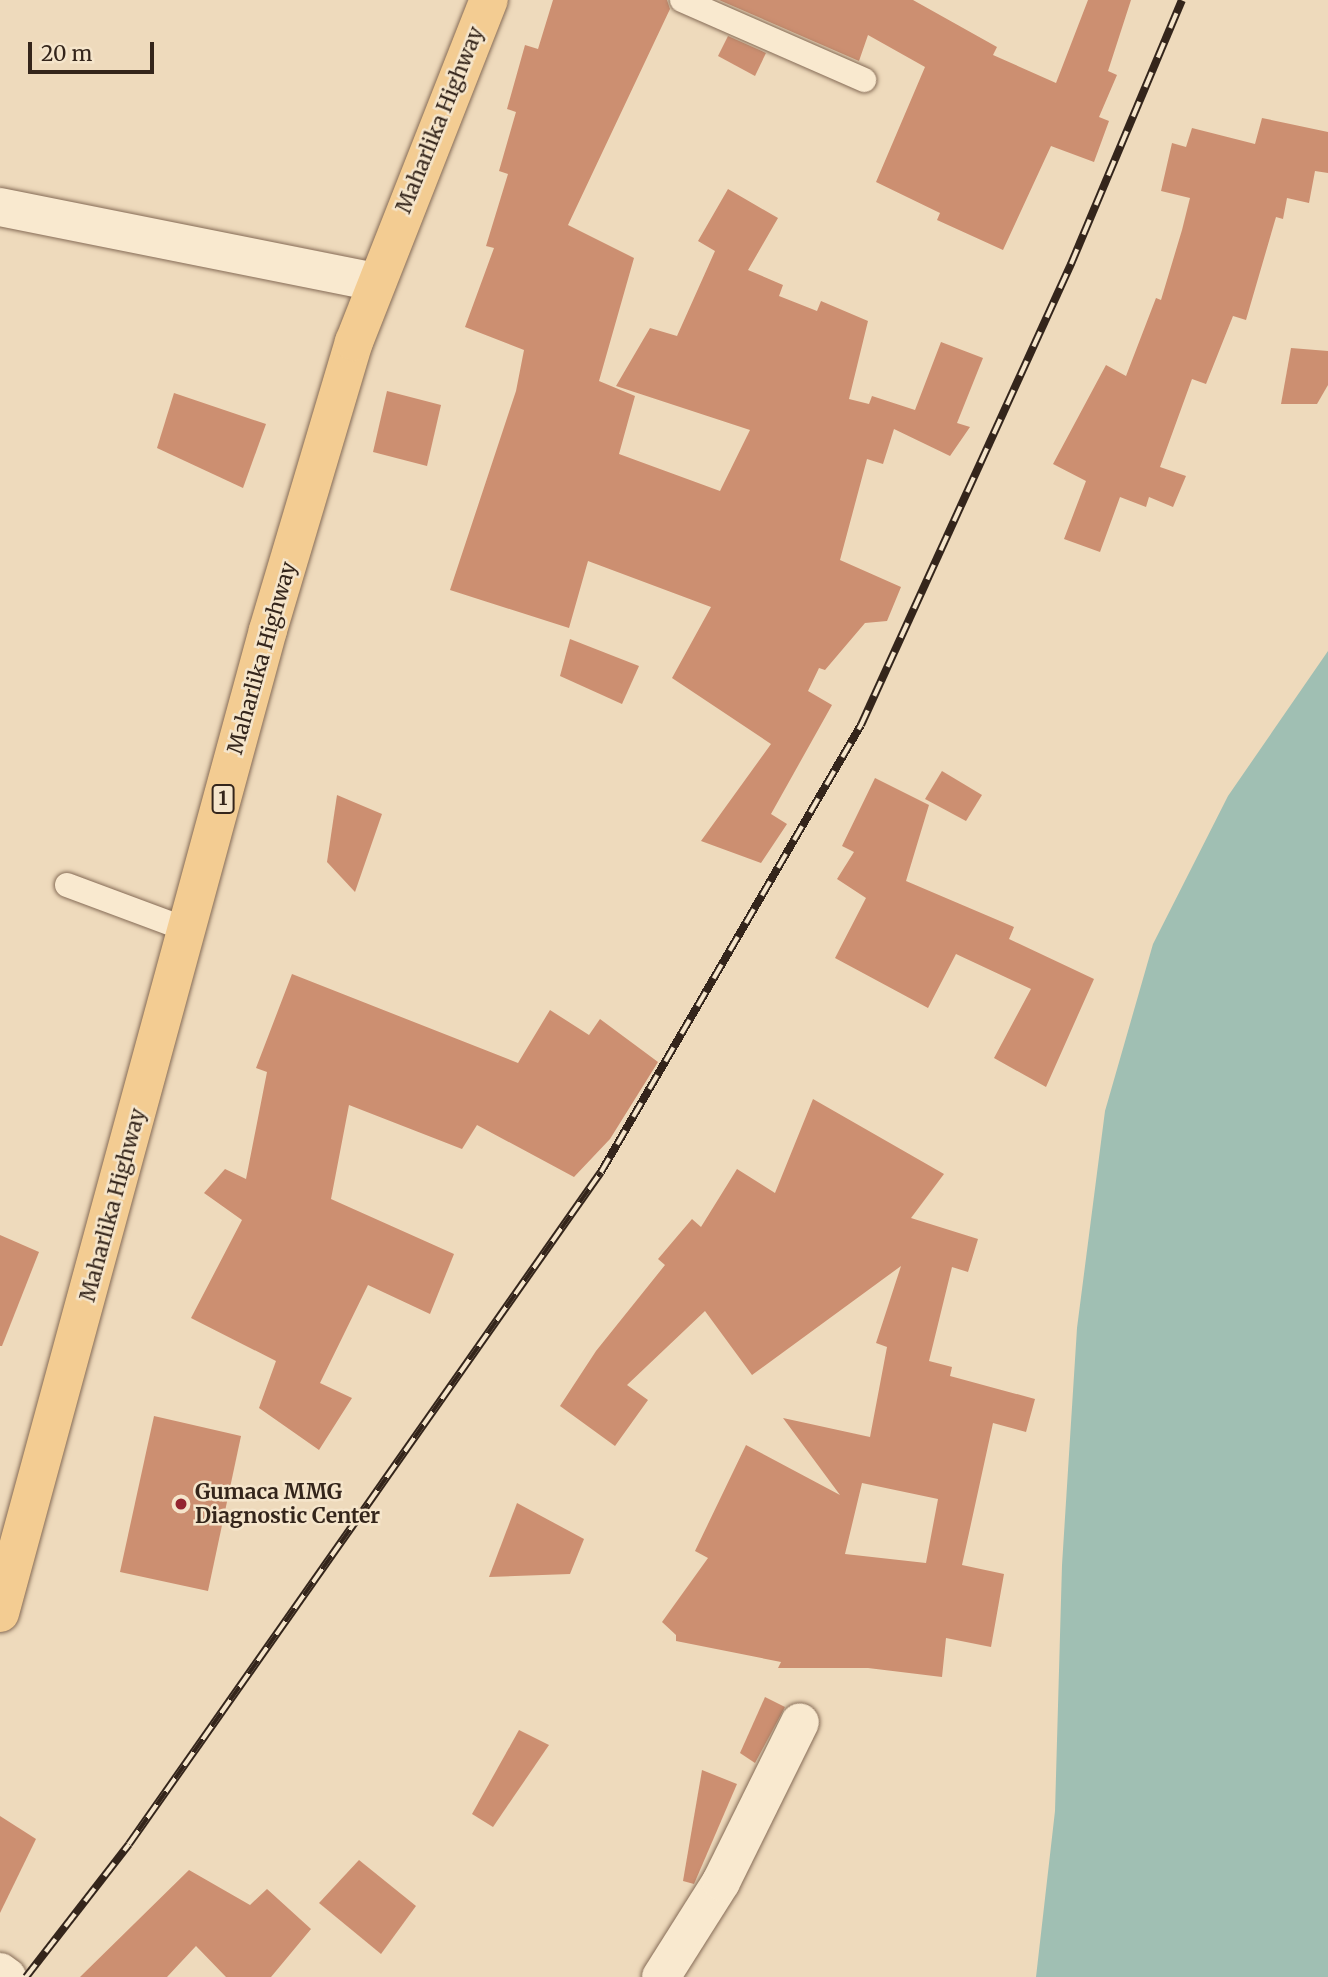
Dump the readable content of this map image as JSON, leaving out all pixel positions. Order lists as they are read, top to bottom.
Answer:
{
  "streets": {
    "main road": ["Maharlika Highway", "1"]
  },
  "places": ["Gumaca MMG Diagnostic Center"],
  "scale_bar": "20 m"
}
